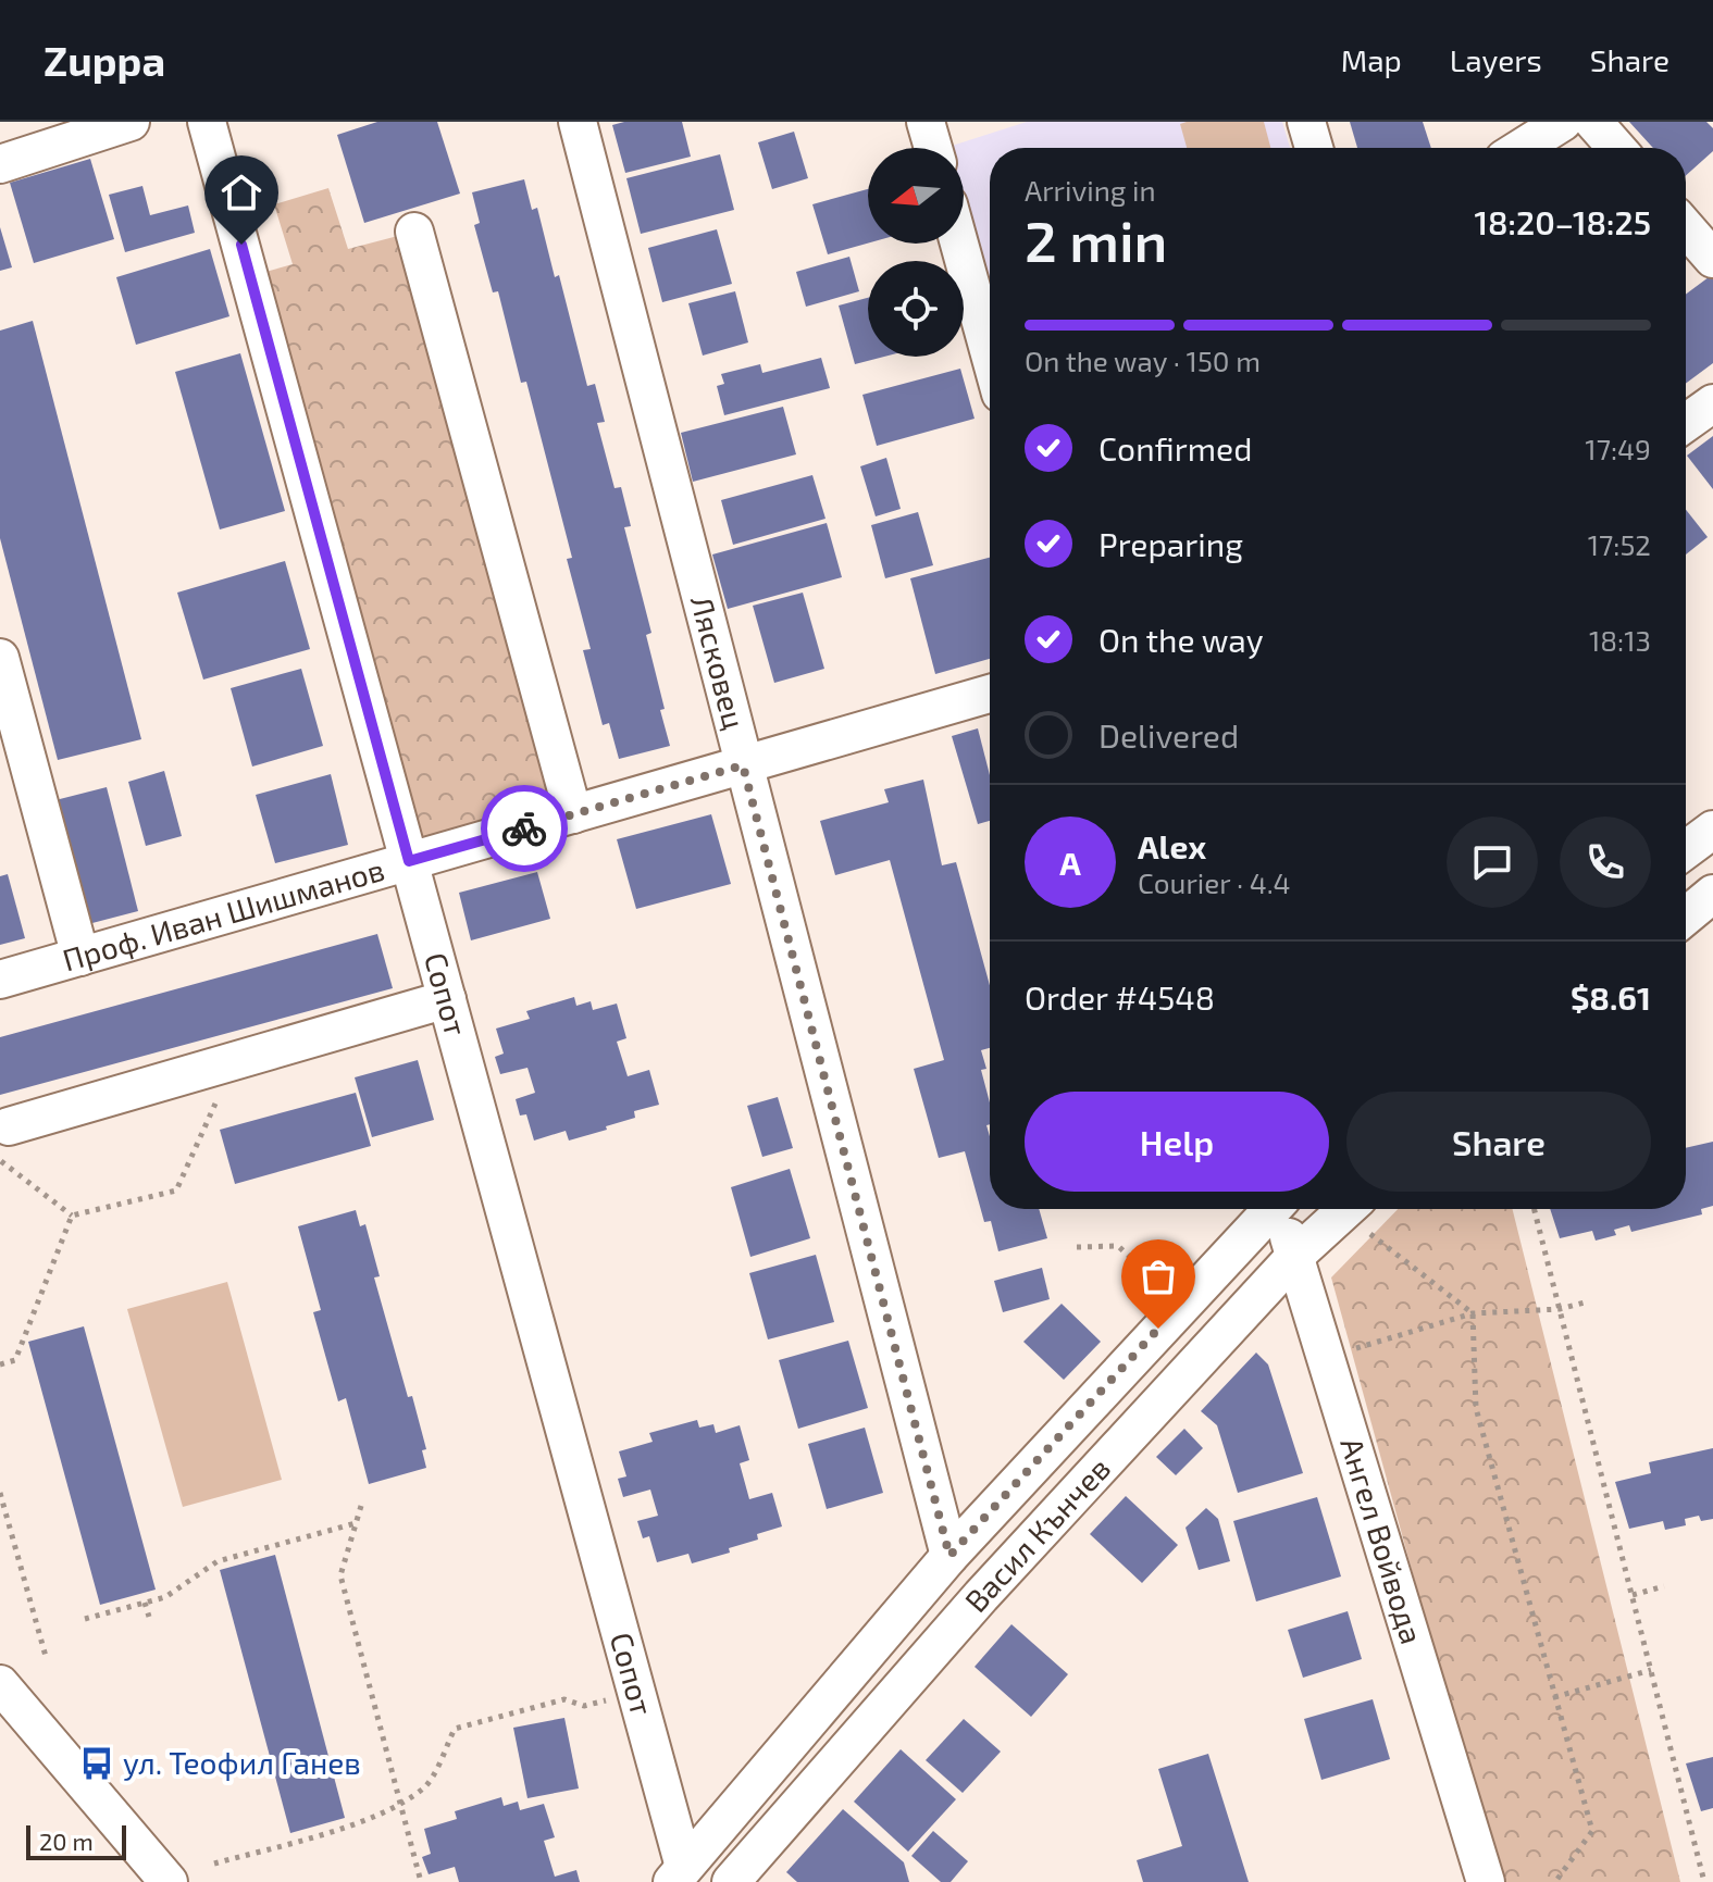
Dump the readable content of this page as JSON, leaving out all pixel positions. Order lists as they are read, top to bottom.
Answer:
{
  "streets": {
    "street": [
      "Лясковец",
      "Проф. Иван Шишманов",
      "Сопот",
      "Васил Кънчев",
      "Ангел Войвода"
    ]
  },
  "crossings": [
    ["Лясковец", "Проф. Иван Шишманов"],
    ["Лясковец", "Васил Кънчев"],
    ["Проф. Иван Шишманов", "Сопот"],
    ["Сопот", "Васил Кънчев"],
    ["Васил Кънчев", "Ангел Войвода"]
  ],
  "places": {
    "bus stop": ["ул. Теофил Ганев"]
  },
  "scale_bar": "20 m",
  "north": "left",
  "page": {
    "header": "Zuppa",
    "nav": ["Map", "Layers", "Share"],
    "heading": ["2 min", "Arriving in", "18:20–18:25"],
    "panel": [
      "Alex",
      "Courier · 4.4",
      "Order #4548",
      "$8.61"
    ],
    "bar": "On the way · 150 m",
    "list": [
      ["Confirmed", "17:49"],
      ["Preparing", "17:52"],
      ["On the way", "18:13"],
      "Delivered"
    ],
    "round": "A",
    "buttons": ["Help", "Share"],
    "scale": "20 m"
  }
}
